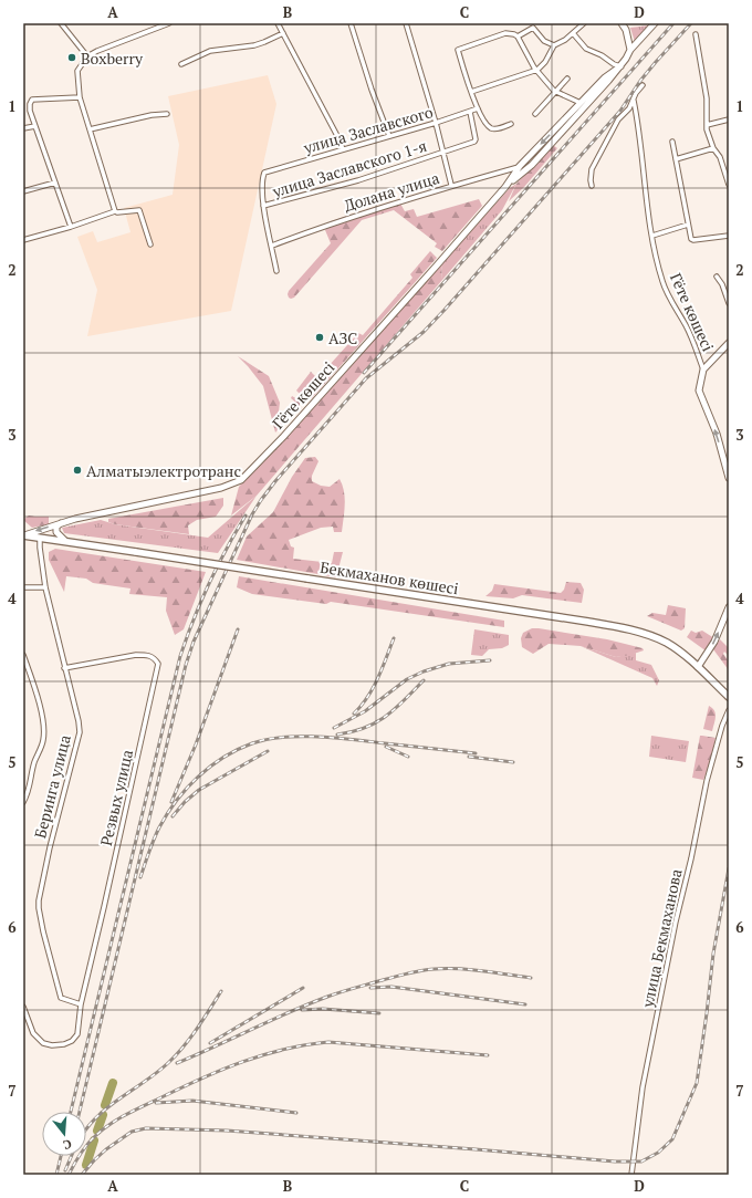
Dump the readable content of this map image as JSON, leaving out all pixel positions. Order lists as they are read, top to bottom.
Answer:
{
  "streets": {
    "main road": ["Гёте көшесі", "Бекмаханов көшесі"],
    "street": [
      "улица Заславского",
      "улица Заславского 1-я",
      "Долана улица",
      "Беринга улица",
      "Резвых улица",
      "улица Бекмаханова"
    ]
  },
  "crossings": [
    ["улица Заславского", "улица Заславского 1-я"],
    ["Долана улица", "Гёте көшесі"],
    ["Гёте көшесі", "Бекмаханов көшесі"],
    ["Бекмаханов көшесі", "Беринга улица"],
    ["Беринга улица", "Резвых улица"]
  ],
  "places": ["Boxberry", "АЗС", "Алматыэлектротранс"],
  "north": "bottom",
  "grid": {
    "columns": [
      "A",
      "B",
      "C",
      "D"
    ],
    "rows": [
      "1",
      "2",
      "3",
      "4",
      "5",
      "6",
      "7"
    ]
  }
}
